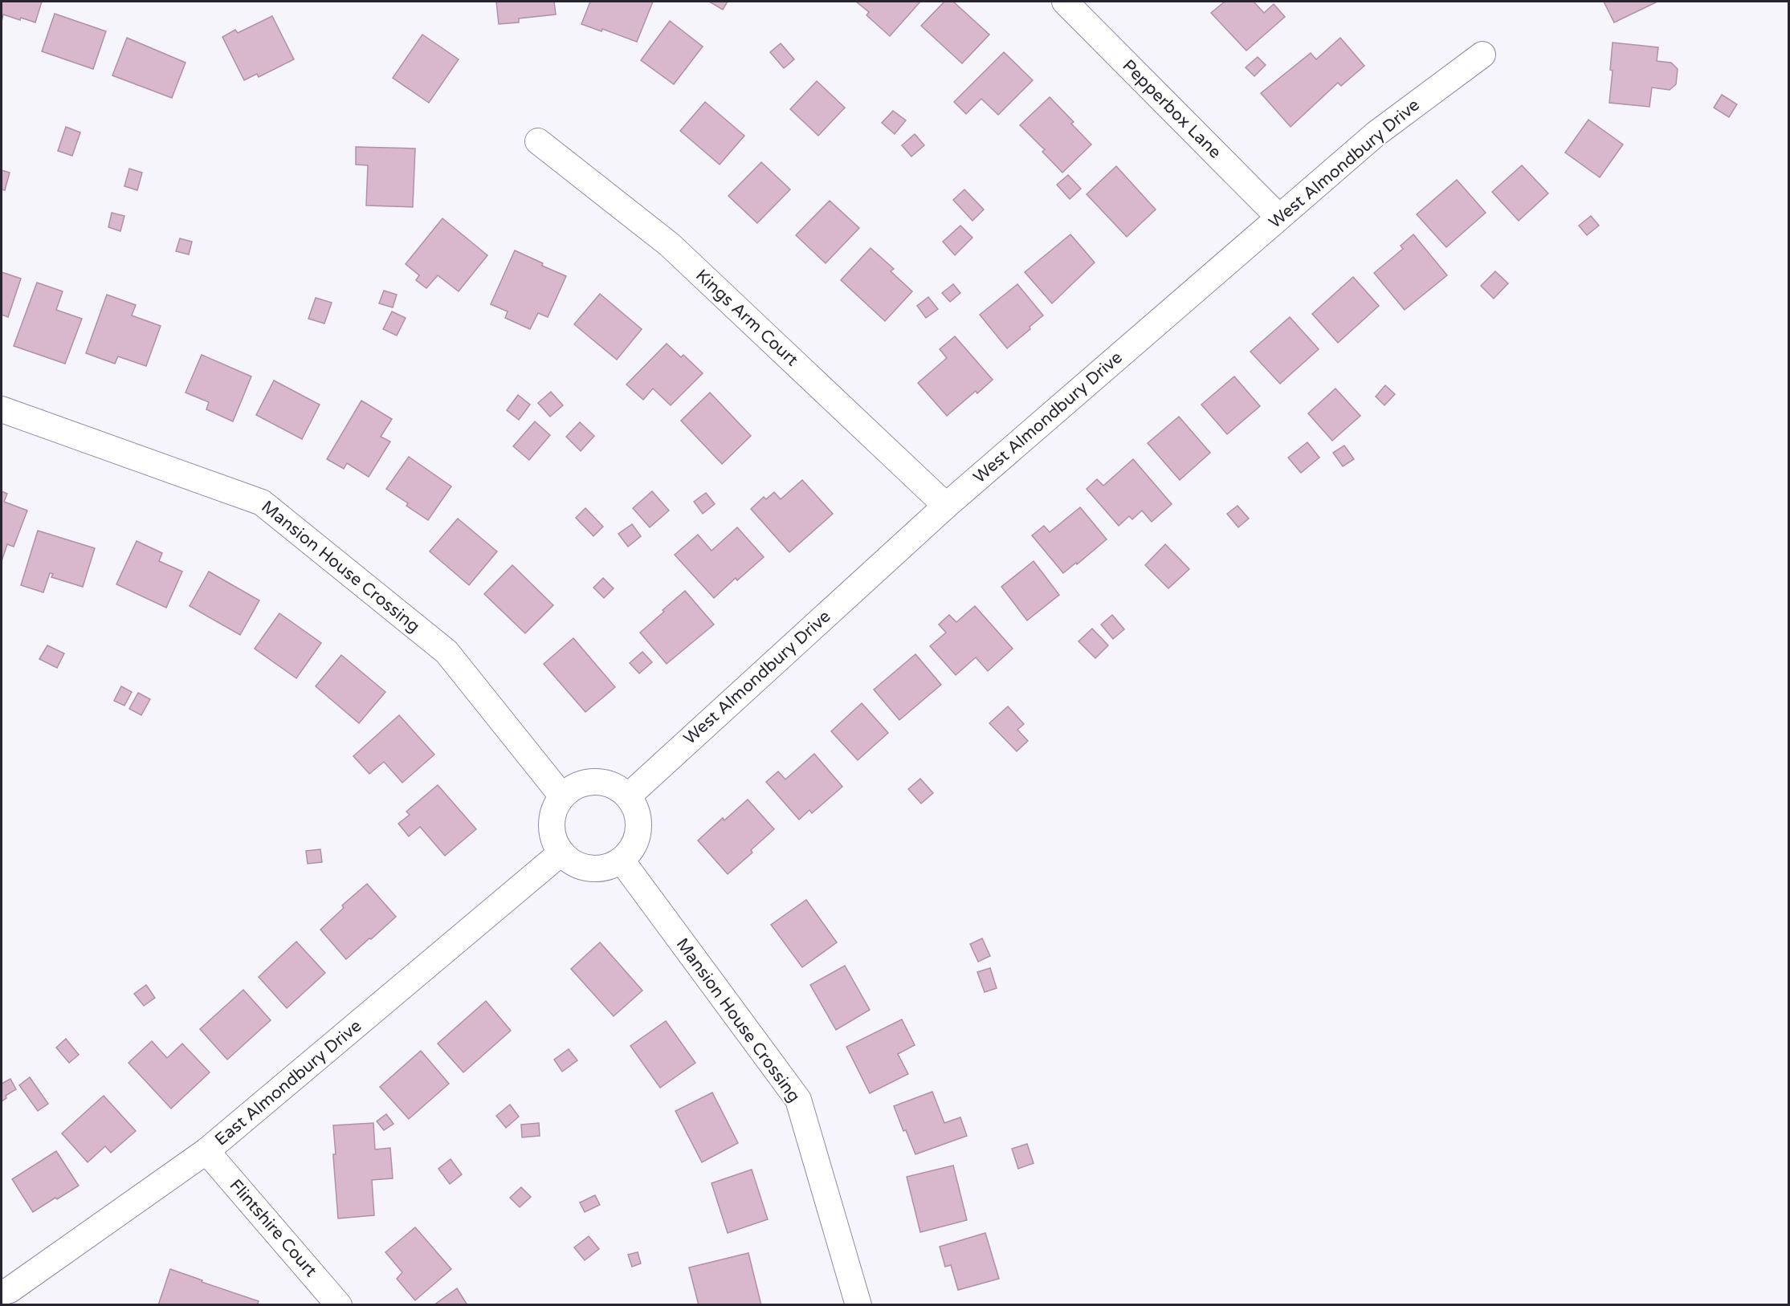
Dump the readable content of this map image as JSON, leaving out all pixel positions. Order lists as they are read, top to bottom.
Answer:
{
  "streets": {
    "street": [
      "Pepperbox Lane",
      "West Almondbury Drive",
      "Kings Arm Court",
      "Mansion House Crossing",
      "East Almondbury Drive",
      "Flintshire Court"
    ]
  },
  "crossings": [
    ["Pepperbox Lane", "West Almondbury Drive"],
    ["West Almondbury Drive", "Kings Arm Court"],
    ["West Almondbury Drive", "Mansion House Crossing"],
    ["West Almondbury Drive", "East Almondbury Drive"],
    ["Mansion House Crossing", "East Almondbury Drive"],
    ["East Almondbury Drive", "Flintshire Court"]
  ]
}
